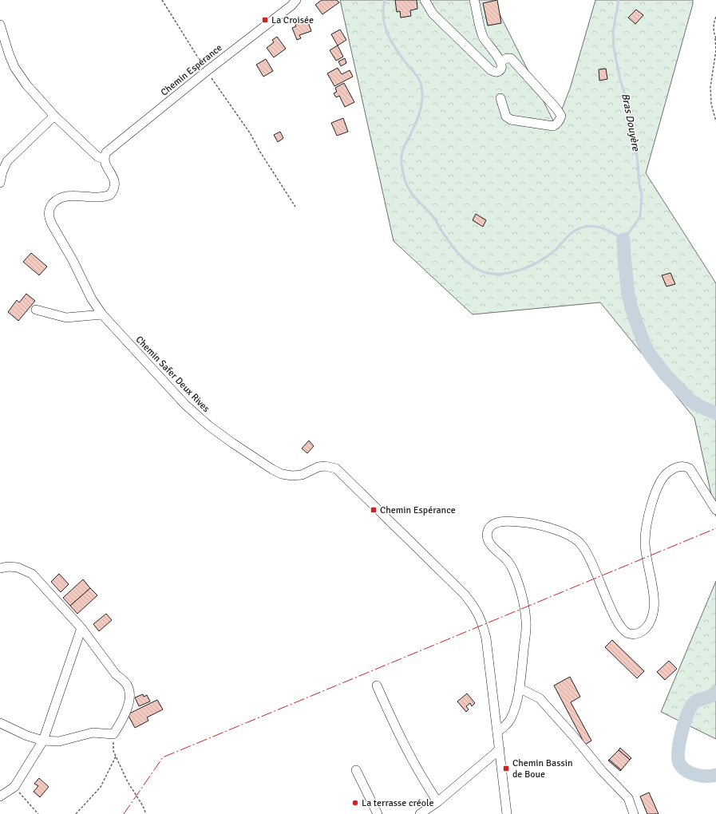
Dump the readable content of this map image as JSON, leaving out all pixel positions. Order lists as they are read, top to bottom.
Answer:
{
  "streets": {
    "street": ["Chemin Espérance", "Chemin Safer Deux Rives"]
  },
  "crossings": [
    ["Chemin Espérance", "Chemin Safer Deux Rives"]
  ],
  "water": ["Bras Douyère"],
  "places": {
    "transit": ["La Croisée", "Chemin Espérance", "Chemin Bassin de Boue"],
    "other": ["La terrasse créole"]
  }
}
